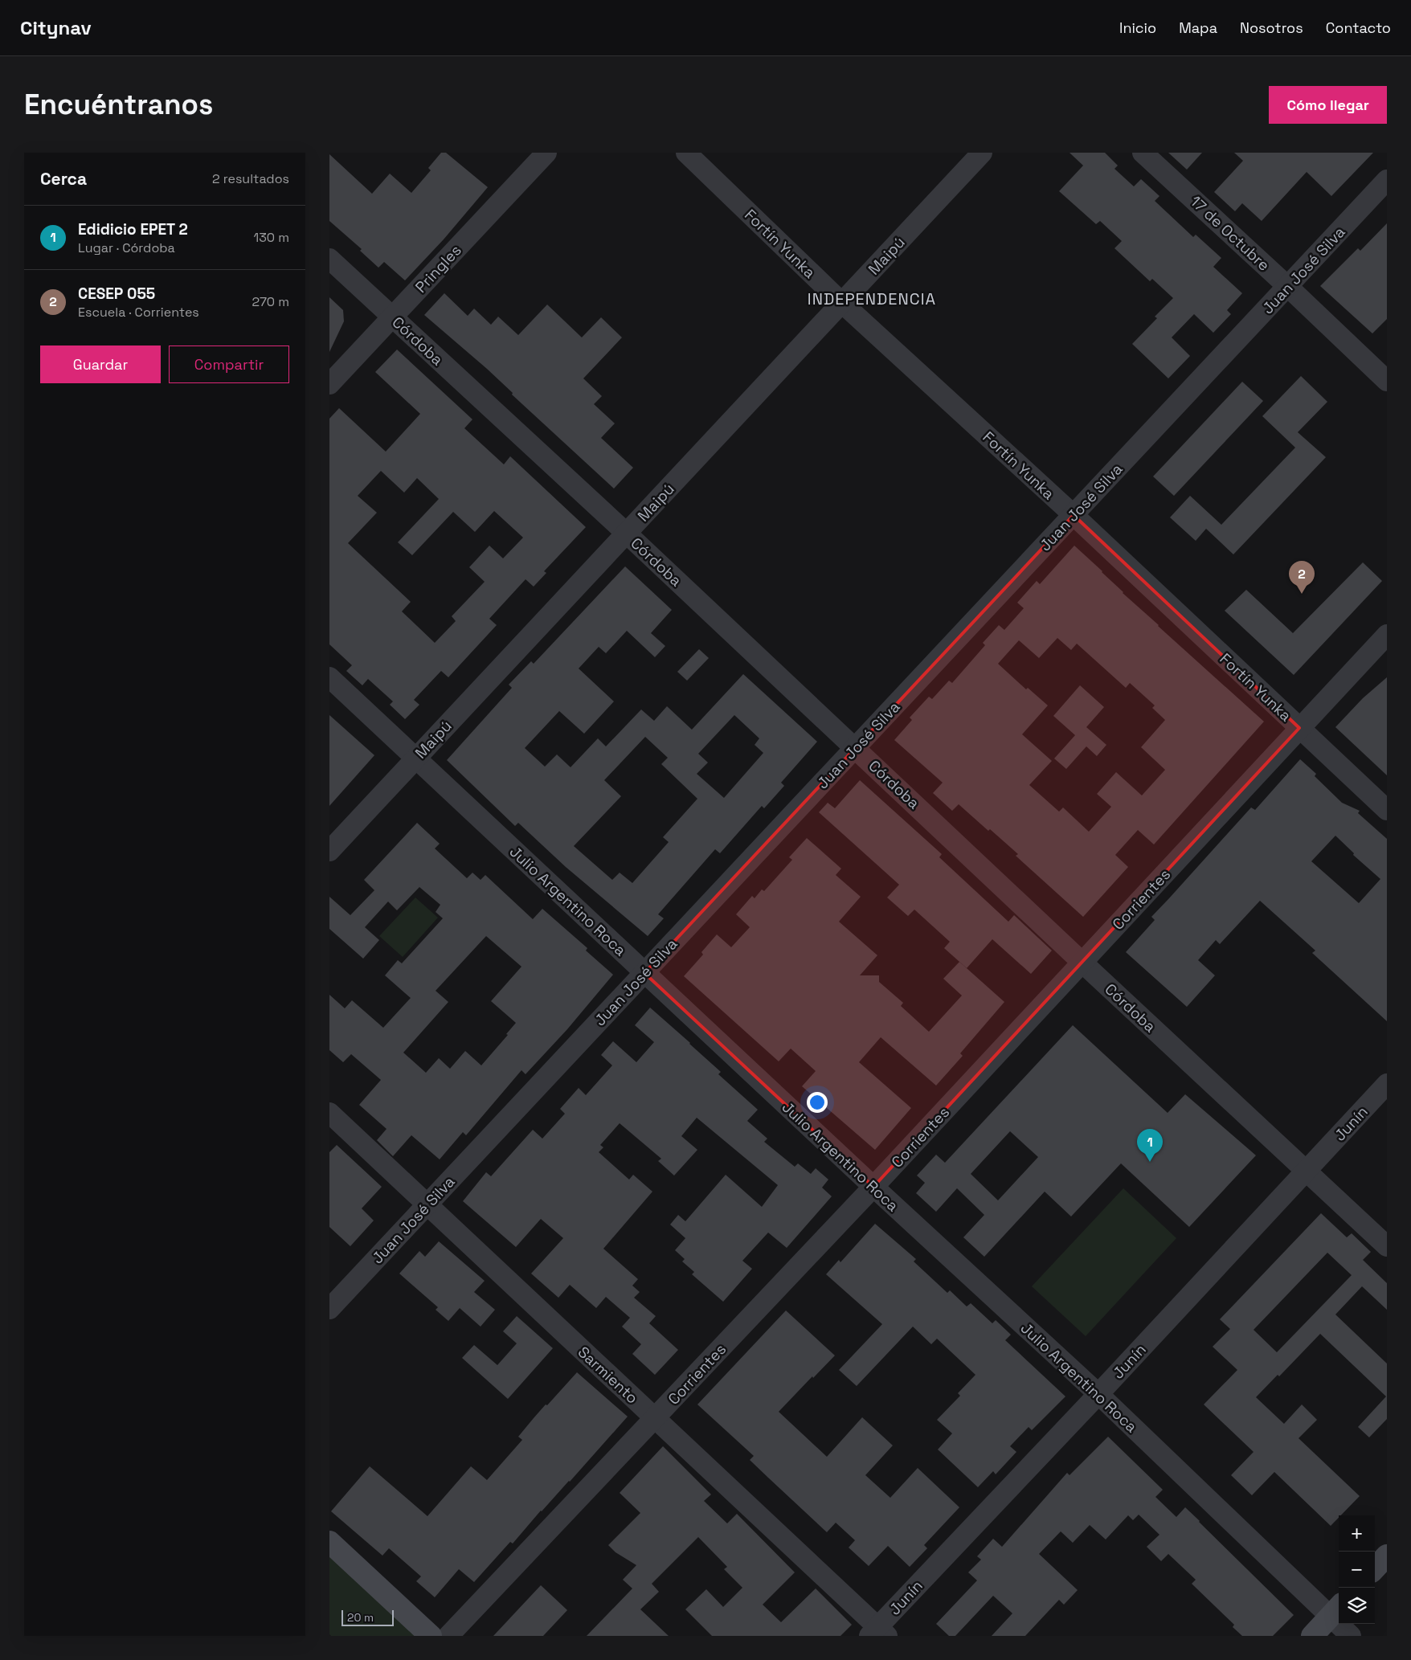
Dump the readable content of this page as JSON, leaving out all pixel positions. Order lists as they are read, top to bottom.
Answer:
{
  "streets": {
    "street": [
      "17 de Octubre",
      "Fortín Yunka",
      "Maipú",
      "Pringles",
      "Juan José Silva",
      "Córdoba",
      "Corrientes",
      "Julio Argentino Roca",
      "Junín",
      "Sarmiento"
    ]
  },
  "crossings": [
    ["17 de Octubre", "Juan José Silva"],
    ["Fortín Yunka", "Maipú"],
    ["Fortín Yunka", "Juan José Silva"],
    ["Fortín Yunka", "Corrientes"],
    ["Maipú", "Córdoba"],
    ["Maipú", "Julio Argentino Roca"],
    ["Pringles", "Córdoba"],
    ["Juan José Silva", "Córdoba"],
    ["Juan José Silva", "Julio Argentino Roca"],
    ["Juan José Silva", "Sarmiento"],
    ["Córdoba", "Corrientes"],
    ["Córdoba", "Junín"],
    ["Corrientes", "Julio Argentino Roca"],
    ["Corrientes", "Sarmiento"],
    ["Julio Argentino Roca", "Junín"],
    ["Junín", "Sarmiento"]
  ],
  "districts": ["INDEPENDENCIA"],
  "scale_bar": "20 m",
  "page": {
    "header": "Citynav",
    "nav": [
      "Inicio",
      "Mapa",
      "Nosotros",
      "Contacto"
    ],
    "buttons": [
      "Cómo llegar",
      ["Guardar", "Compartir"]
    ],
    "title": "Encuéntranos",
    "heading": ["Cerca", "2 resultados"],
    "list": [
      {
        "mark": "1",
        "name": "Edidicio EPET 2",
        "note": "Lugar · Córdoba",
        "value": "130 m"
      },
      {
        "mark": "2",
        "name": "CESEP 055",
        "note": "Escuela · Corrientes",
        "value": "270 m"
      }
    ],
    "pins": ["2", "1"],
    "map_buttons": ["+", "−"],
    "scale": "20 m"
  }
}
